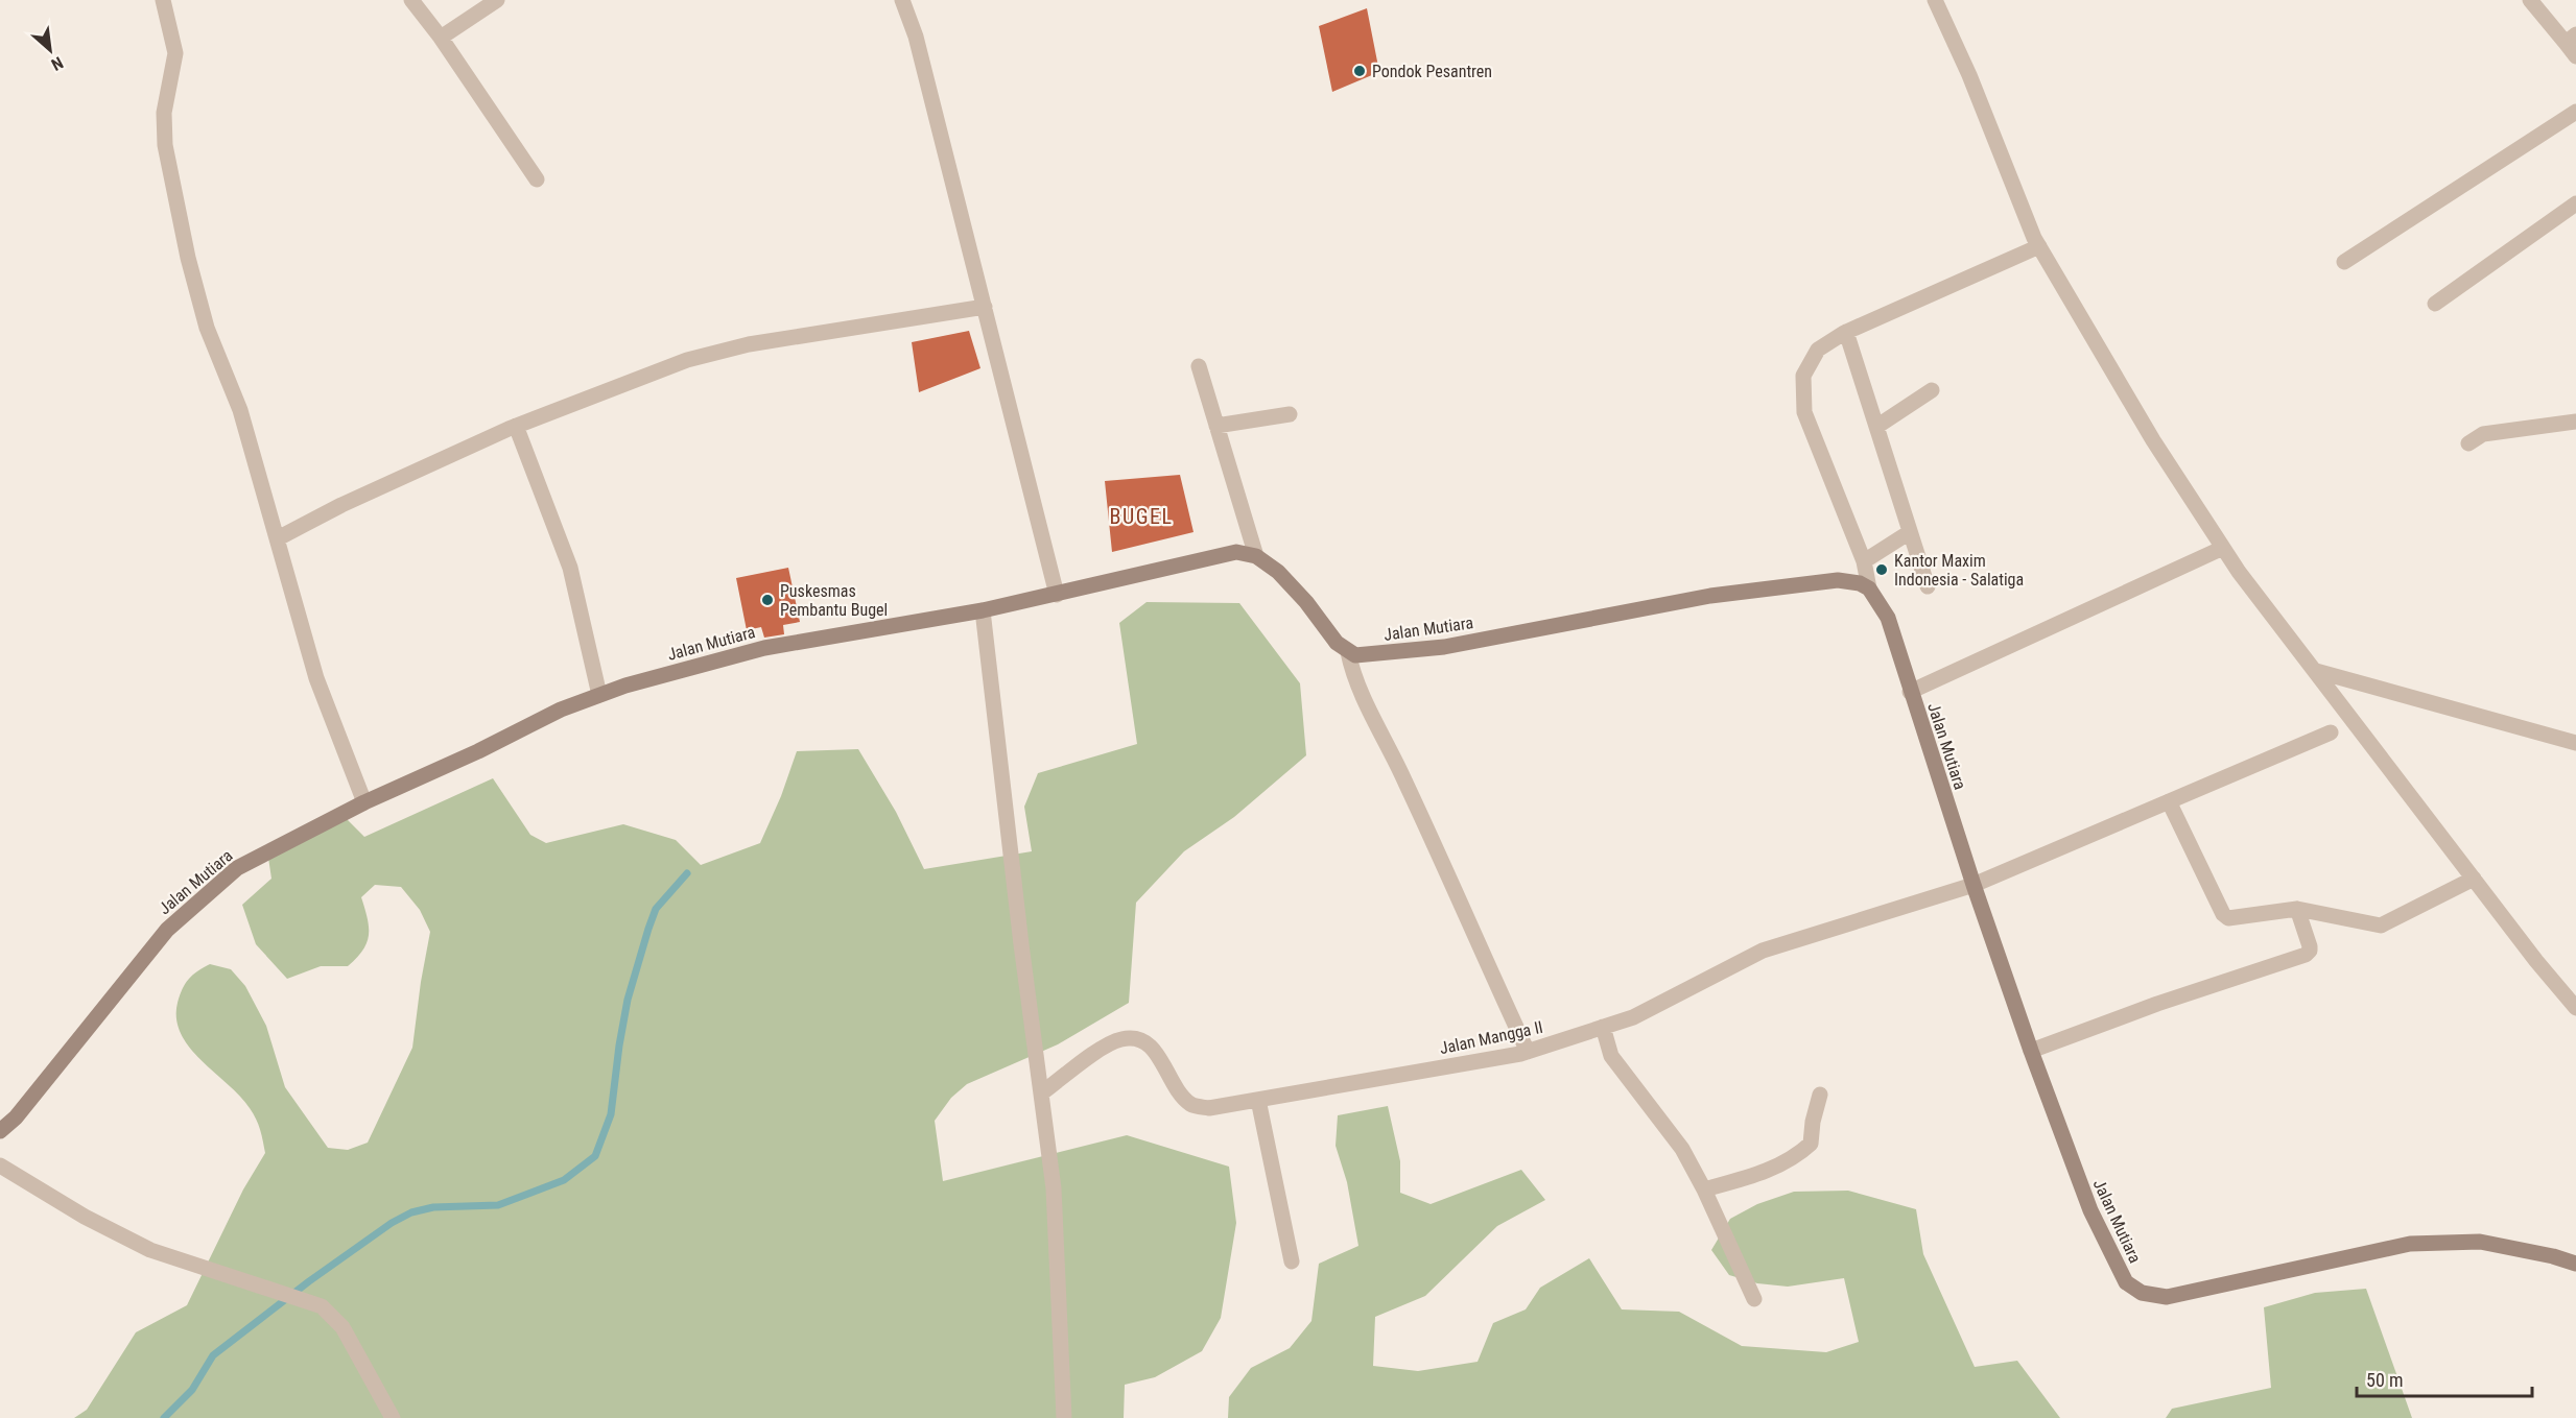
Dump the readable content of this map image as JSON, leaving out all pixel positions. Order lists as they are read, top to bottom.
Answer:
{
  "streets": {
    "street": ["Jalan Mutiara", "Jalan Mangga II"]
  },
  "crossings": [
    ["Jalan Mutiara", "Jalan Mangga II"]
  ],
  "districts": ["BUGEL"],
  "places": ["Pondok Pesantren", "Kantor Maxim Indonesia - Salatiga", "Puskesmas Pembantu Bugel"],
  "scale_bar": "50 m",
  "north": "bottom right"
}
